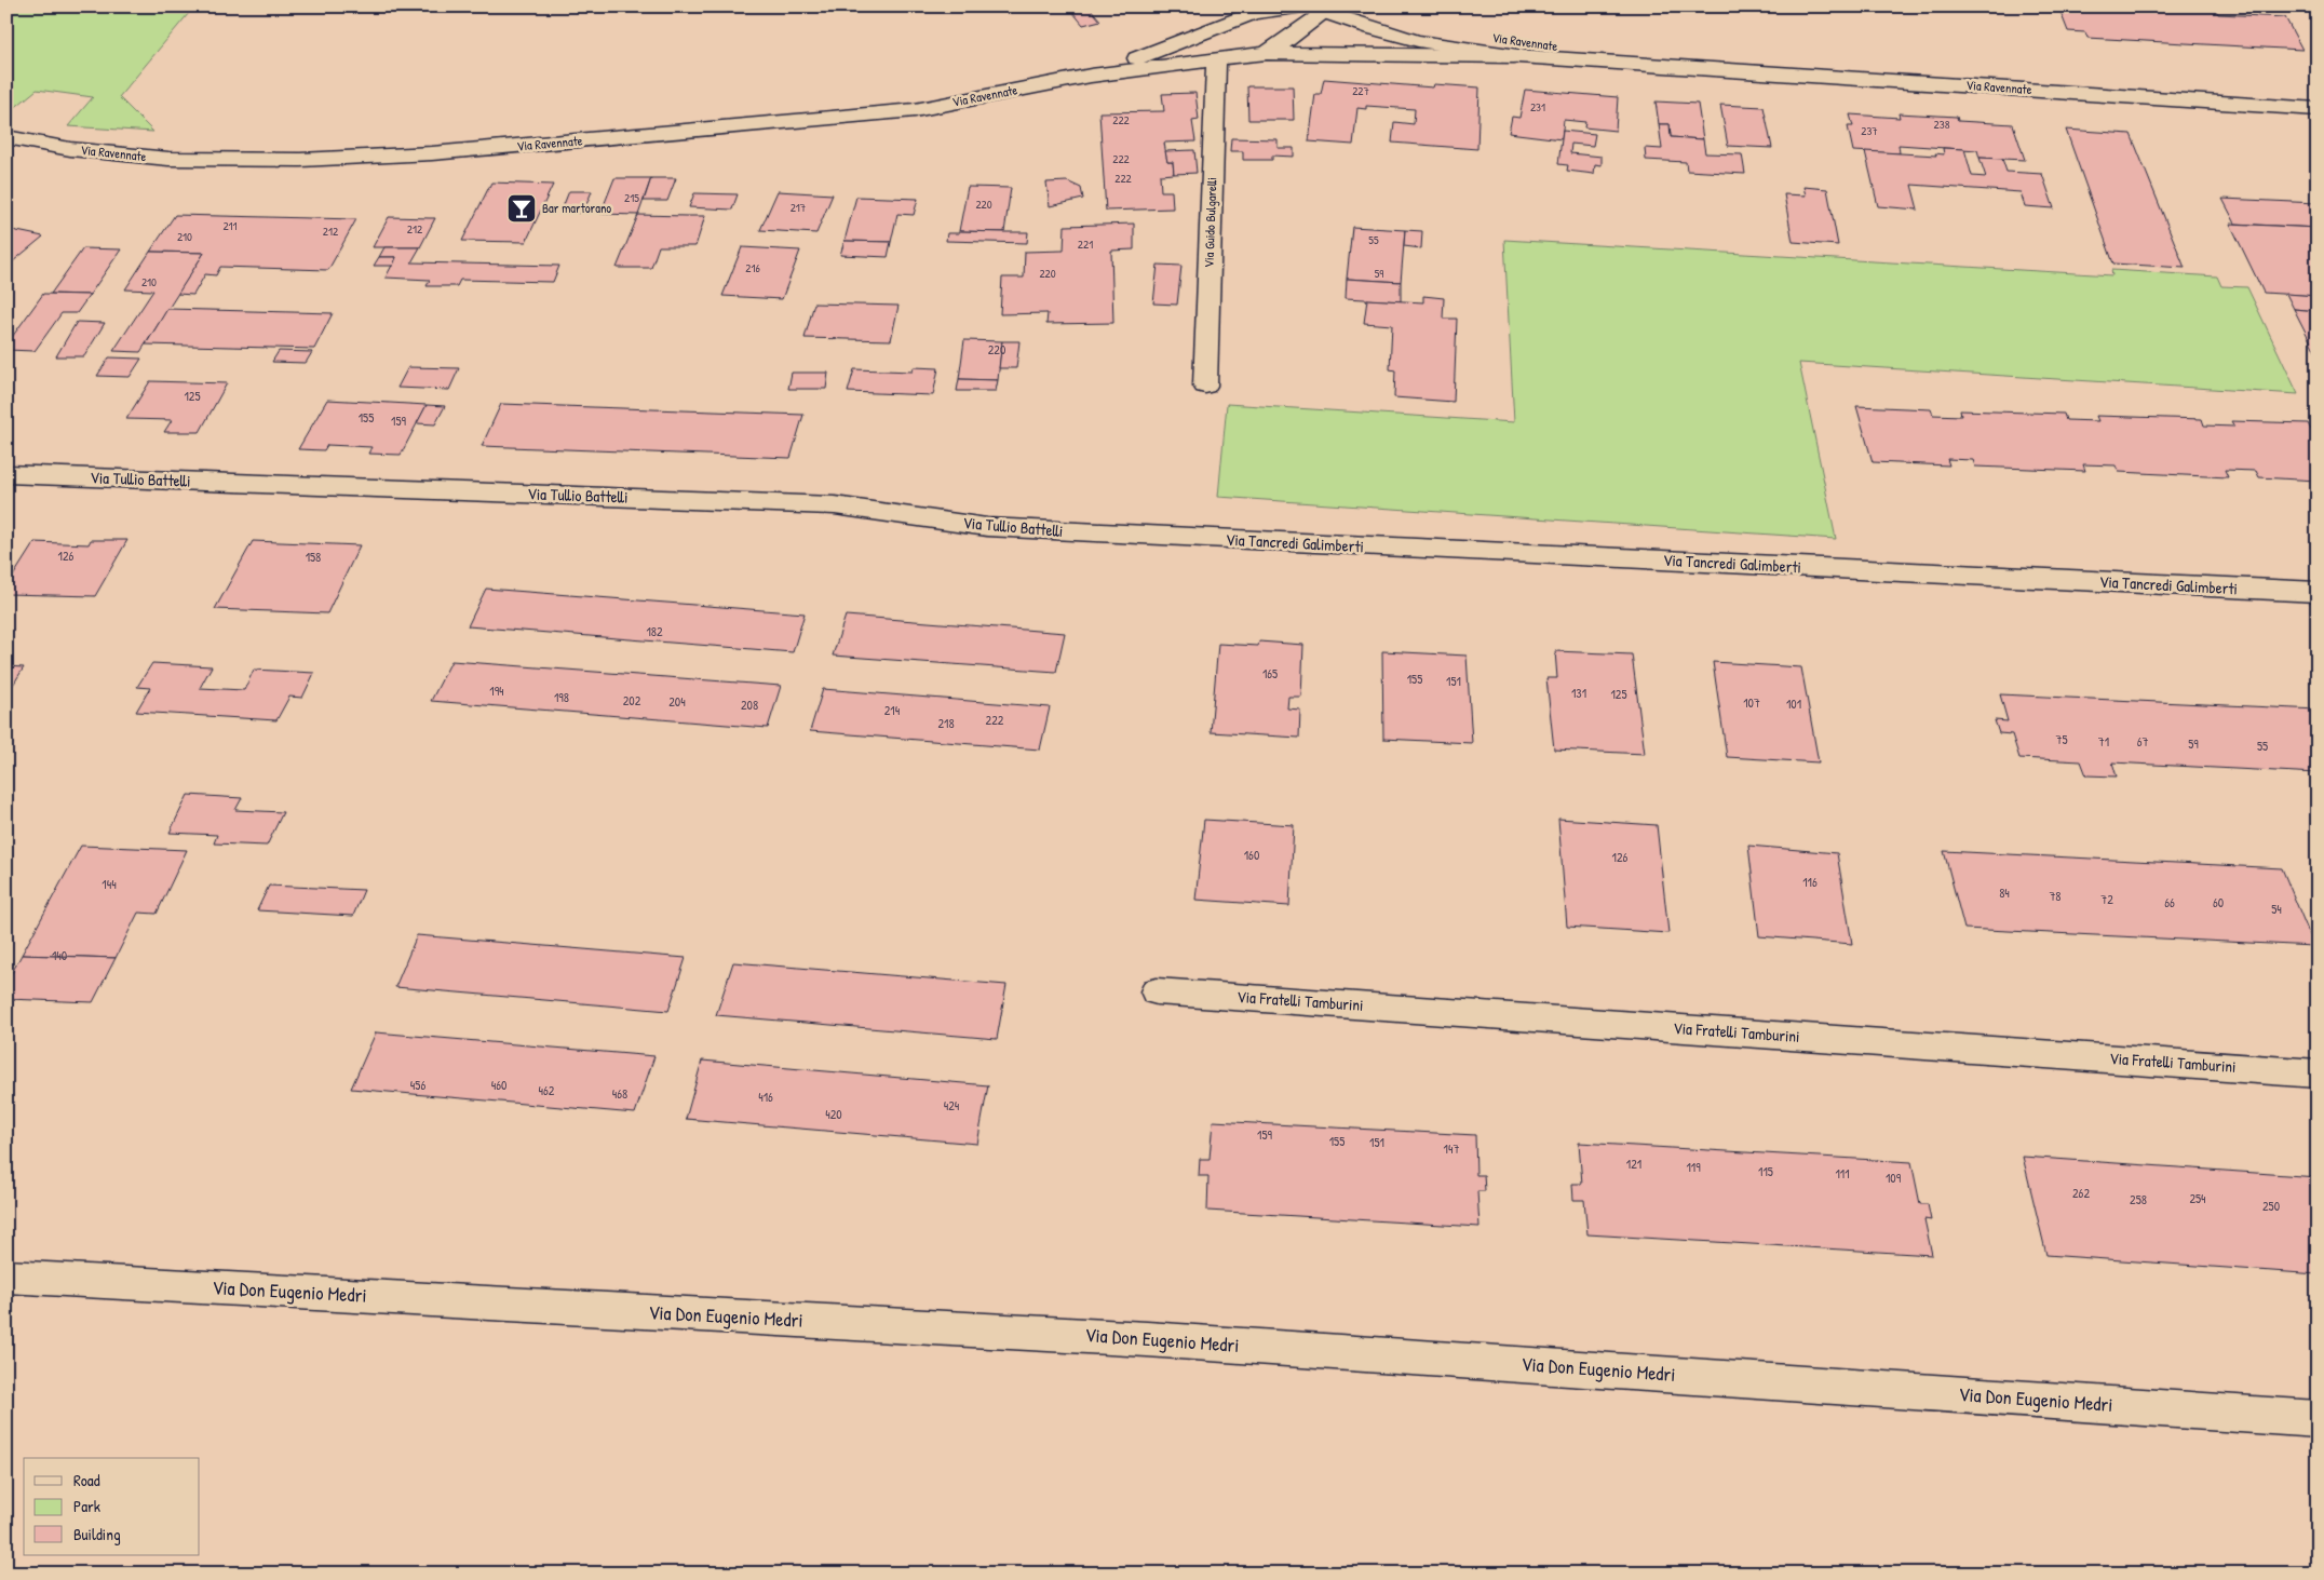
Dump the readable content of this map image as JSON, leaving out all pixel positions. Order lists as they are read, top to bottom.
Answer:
{
  "streets": {
    "street": [
      "Via Ravennate",
      "Via Guido Bulgarelli",
      "Via Tullio Battelli",
      "Via Tancredi Galimberti",
      "Via Fratelli Tamburini",
      "Via Don Eugenio Medri"
    ]
  },
  "crossings": [
    ["Via Ravennate", "Via Guido Bulgarelli"],
    ["Via Tullio Battelli", "Via Tancredi Galimberti"]
  ],
  "places": {
    "bar": ["Bar martorano"]
  },
  "house_numbers": [
    "227",
    "231",
    "222",
    "238",
    "237",
    "222",
    "222",
    "215",
    "220",
    "217",
    "211",
    "212",
    "212",
    "210",
    "55",
    "221",
    "216",
    "220",
    "59",
    "210",
    "220",
    "125",
    "155",
    "159",
    "126",
    "158",
    "182",
    "165",
    "155",
    "151",
    "194",
    "131",
    "125",
    "198",
    "202",
    "204",
    "107",
    "101",
    "208",
    "214",
    "222",
    "218",
    "75",
    "71",
    "67",
    "59",
    "55",
    "160",
    "126",
    "116",
    "144",
    "84",
    "78",
    "72",
    "66",
    "60",
    "54",
    "140",
    "456",
    "460",
    "462",
    "468",
    "416",
    "424",
    "420",
    "159",
    "155",
    "151",
    "147",
    "121",
    "119",
    "115",
    "111",
    "109",
    "262",
    "254",
    "258",
    "250"
  ],
  "legend": ["Road", "Park", "Building"]
}
